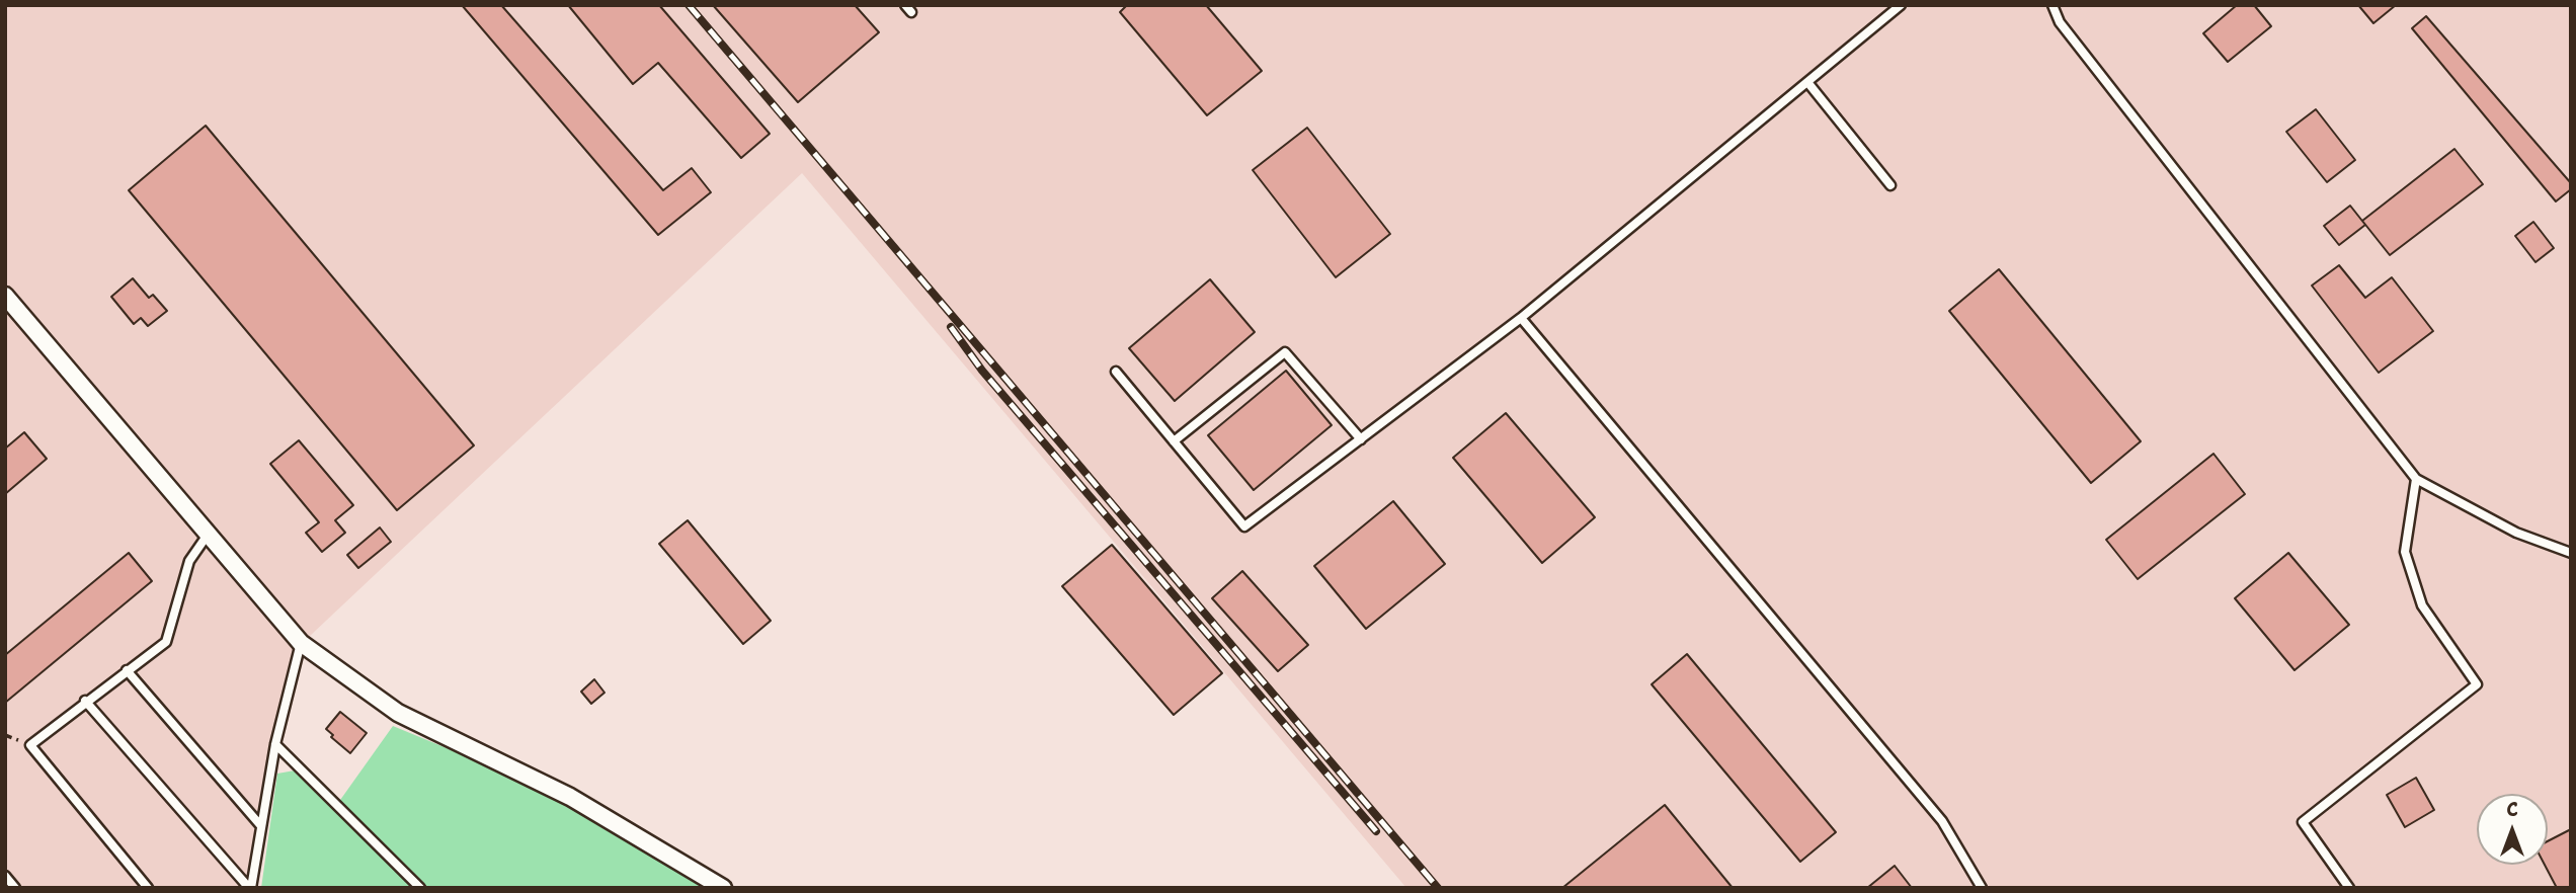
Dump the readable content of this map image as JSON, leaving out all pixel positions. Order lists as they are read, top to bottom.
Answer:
{
  "north": "top"
}
